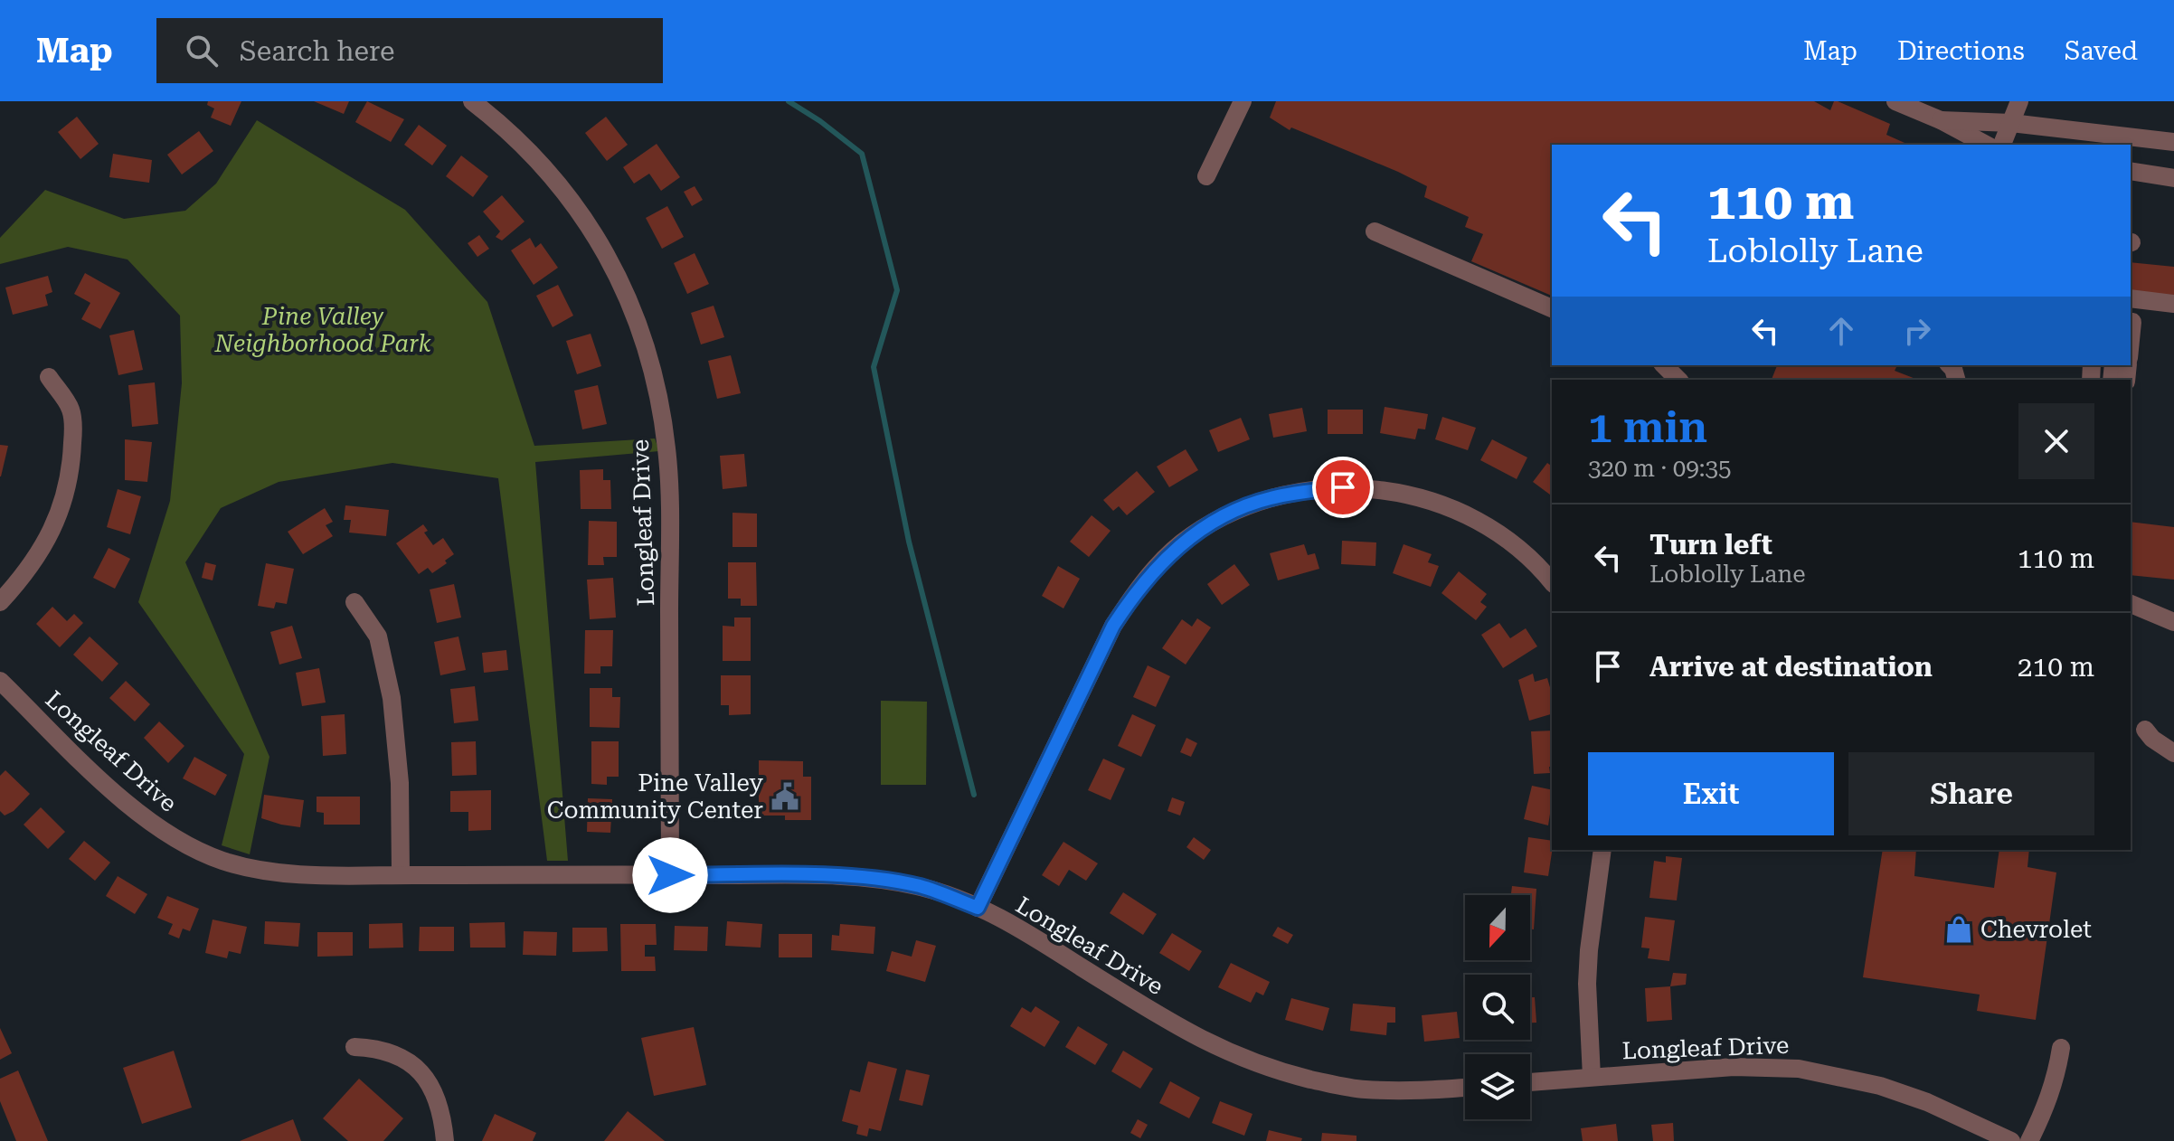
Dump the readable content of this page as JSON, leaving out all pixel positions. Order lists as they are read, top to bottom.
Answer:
{
  "streets": {
    "street": ["Longleaf Drive"]
  },
  "parks": ["Pine Valley Neighborhood Park"],
  "places": {
    "public building": ["Pine Valley Community Center"],
    "shop": ["Chevrolet"]
  },
  "north": "bottom",
  "page": {
    "header": "Map",
    "search": "Search here",
    "nav": ["Map", "Directions", "Saved"],
    "turn": ["110 m", "Loblolly Lane"],
    "heading": ["1 min", "320 m · 09:35"],
    "list": [
      {
        "name": "Turn left",
        "note": "Loblolly Lane",
        "value": "110 m"
      },
      {
        "name": "Arrive at destination",
        "value": "210 m"
      }
    ],
    "buttons": ["Exit", "Share"]
  }
}
